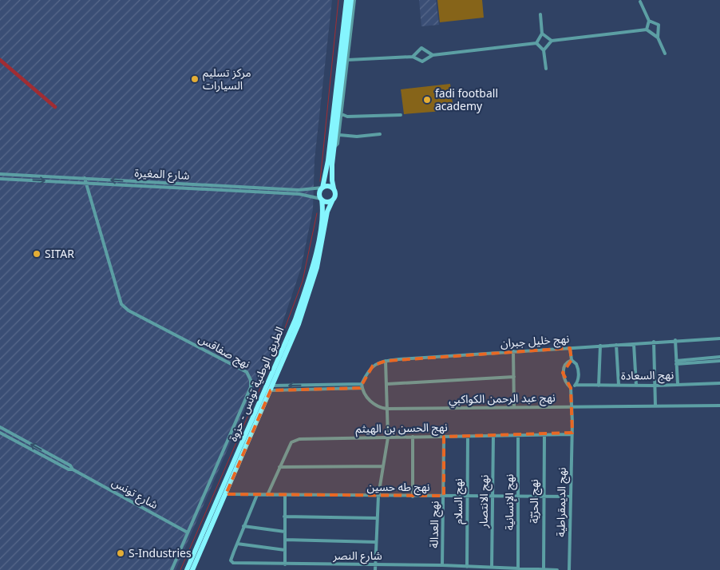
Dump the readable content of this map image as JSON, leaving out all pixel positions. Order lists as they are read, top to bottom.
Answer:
{
  "streets": {
    "main road": ["الطريق الوطنية تونس - حزوة"],
    "street": [
      "شارع المغيرة",
      "نهج خليل جبران",
      "نهج صفاقس",
      "نهج السعادة",
      "نهج عبد الرحمن الكواكبي",
      "نهج الحسن بن الهيثم",
      "نهج طه حسين",
      "شارع تونس",
      "نهج السلام",
      "نهج الانتصار",
      "نهج الحرّيّة",
      "نهج الإنسانية",
      "نهج الديمقراطية",
      "نهج العدالة",
      "شارع النصر"
    ]
  },
  "crossings": [
    ["شارع المغيرة", "نهج صفاقس"],
    ["شارع المغيرة", "الطريق الوطنية تونس - حزوة"],
    ["نهج صفاقس", "شارع تونس"],
    ["الطريق الوطنية تونس - حزوة", "نهج طه حسين"],
    ["نهج عبد الرحمن الكواكبي", "نهج الديمقراطية"],
    ["نهج الحسن بن الهيثم", "نهج طه حسين"],
    ["نهج الحسن بن الهيثم", "نهج السلام"],
    ["نهج الحسن بن الهيثم", "نهج الانتصار"],
    ["نهج الحسن بن الهيثم", "نهج الحرّيّة"],
    ["نهج الحسن بن الهيثم", "نهج الإنسانية"],
    ["نهج الحسن بن الهيثم", "نهج الديمقراطية"],
    ["نهج الحسن بن الهيثم", "نهج العدالة"],
    ["نهج طه حسين", "نهج السلام"],
    ["نهج طه حسين", "نهج الانتصار"],
    ["نهج طه حسين", "نهج الحرّيّة"],
    ["نهج طه حسين", "نهج الإنسانية"],
    ["نهج طه حسين", "نهج الديمقراطية"],
    ["نهج طه حسين", "نهج العدالة"],
    ["نهج طه حسين", "شارع النصر"],
    ["نهج السلام", "شارع النصر"],
    ["نهج الانتصار", "شارع النصر"],
    ["نهج الحرّيّة", "شارع النصر"],
    ["نهج الإنسانية", "شارع النصر"],
    ["نهج العدالة", "شارع النصر"]
  ],
  "places": [
    "مركز تسليم السيارات",
    "fadi football academy",
    "SITAR",
    "S-Industries"
  ]
}
